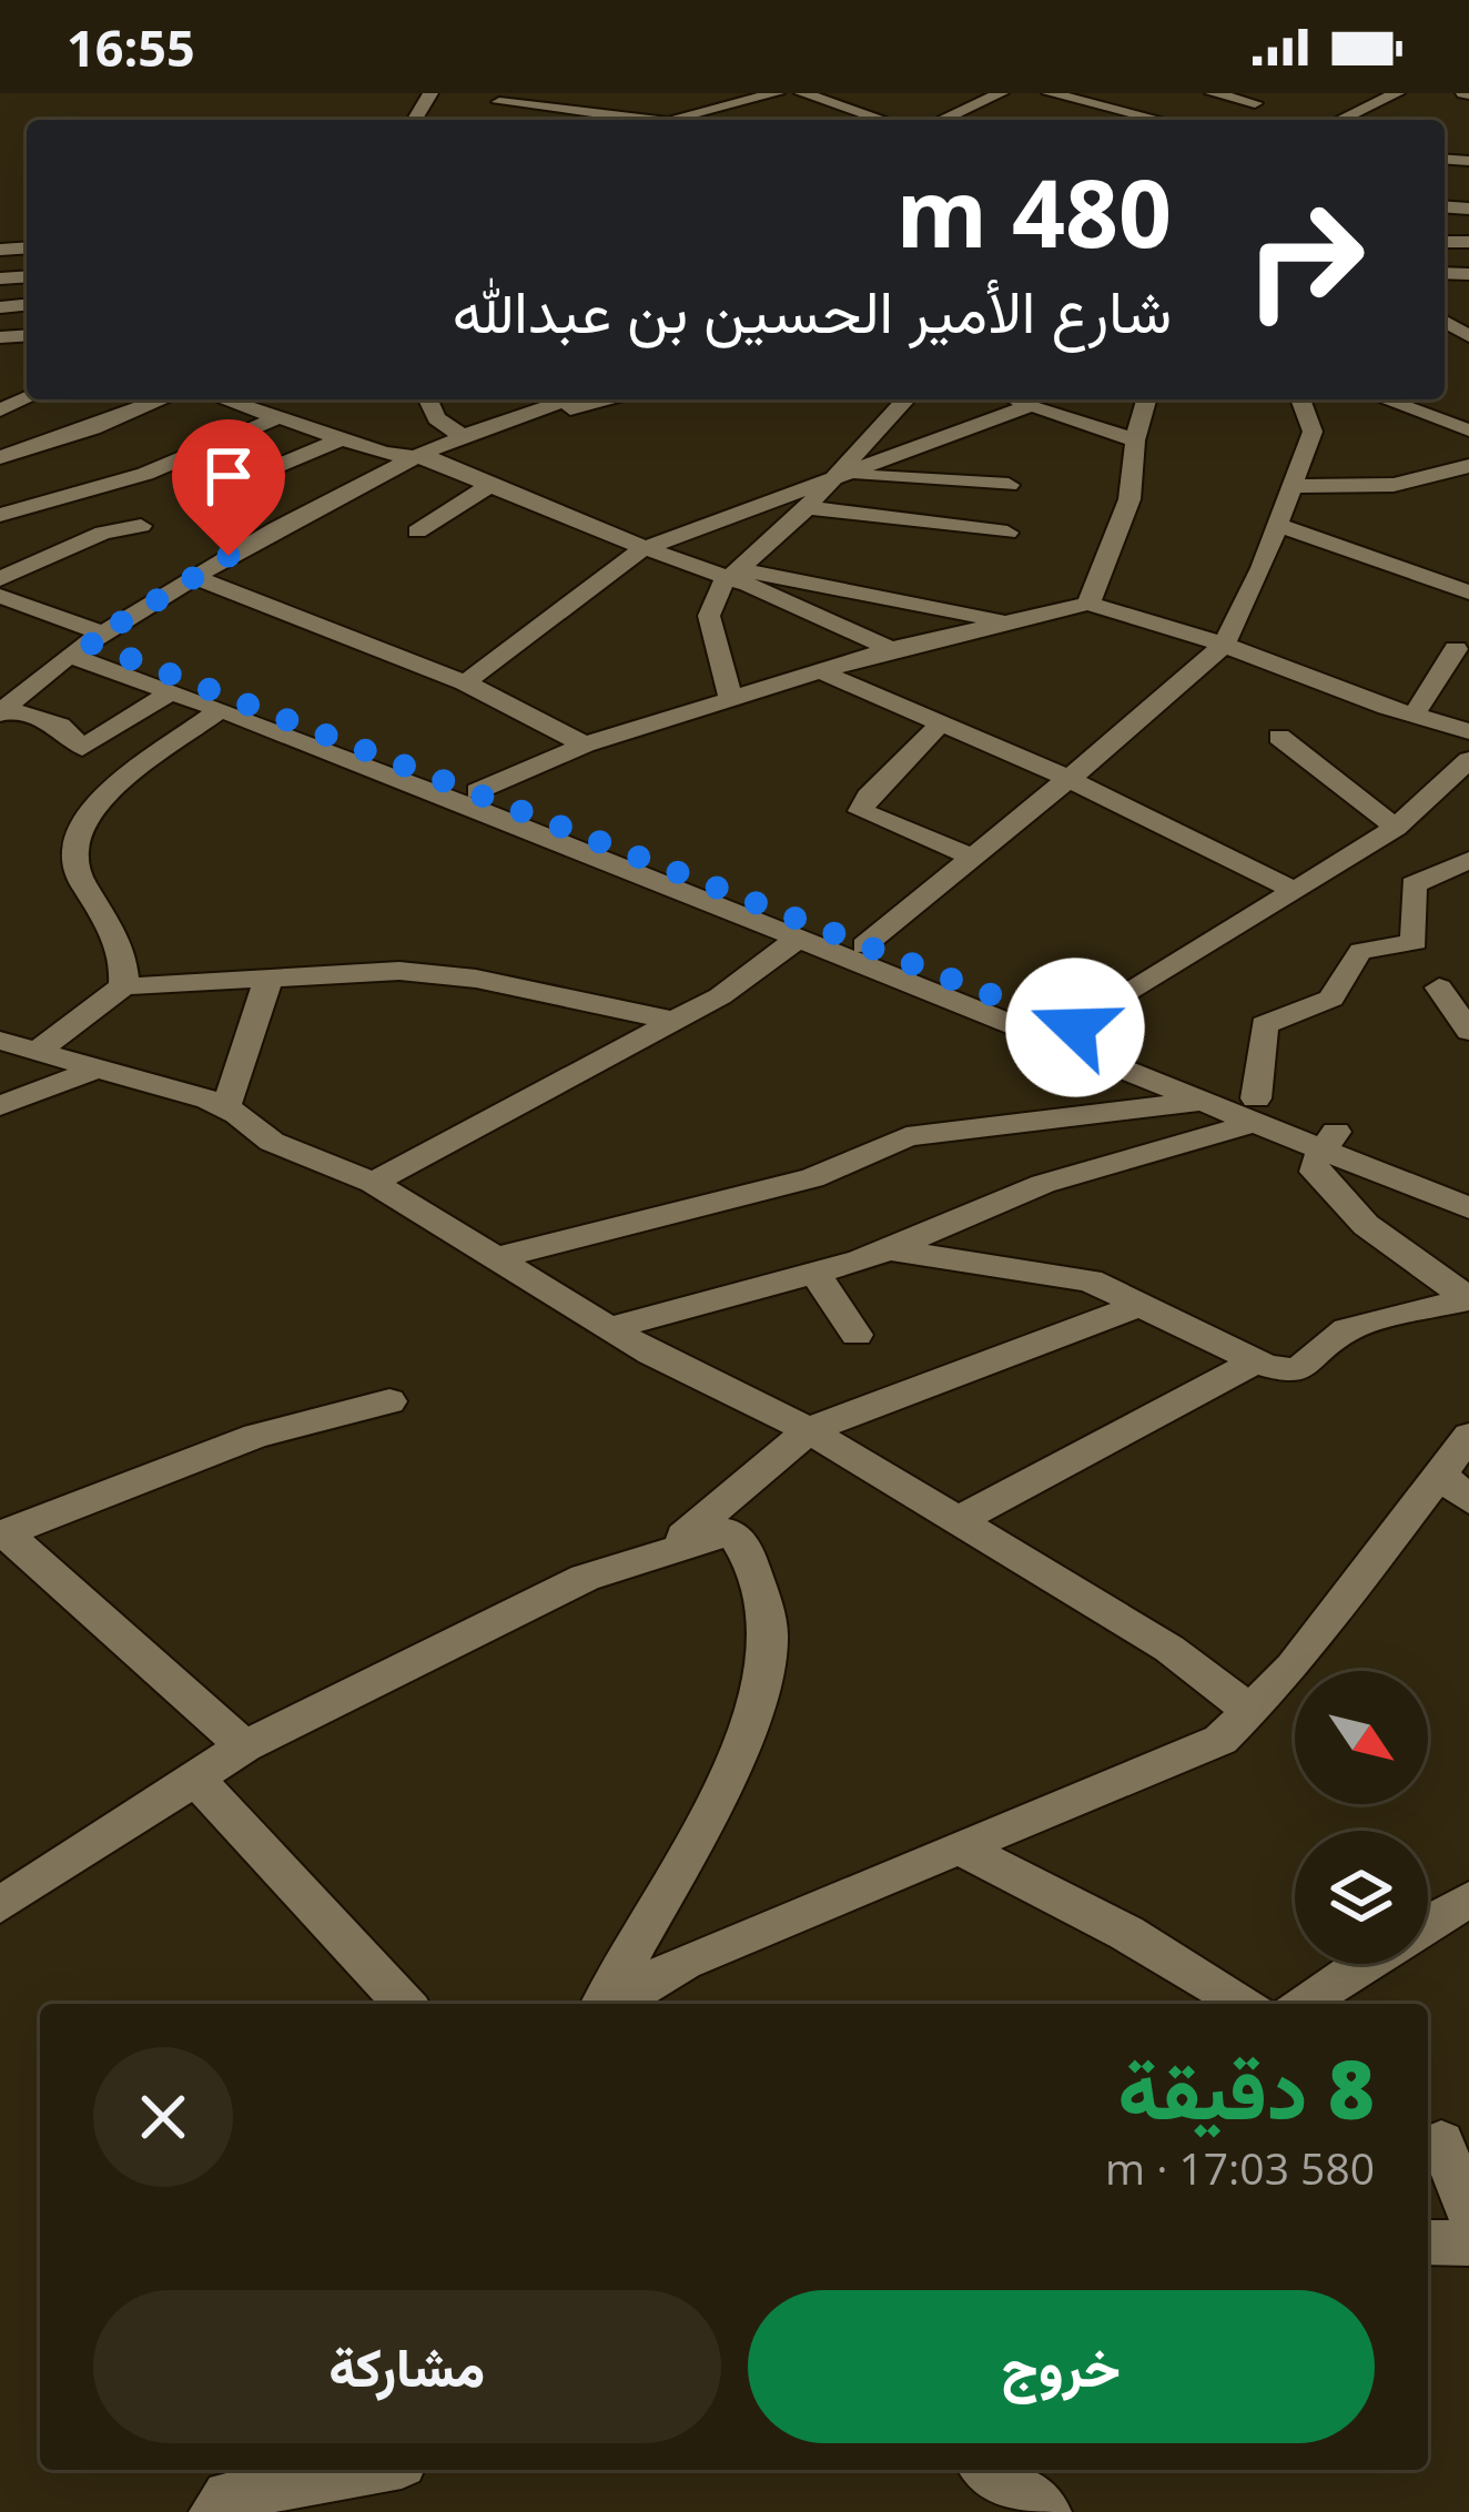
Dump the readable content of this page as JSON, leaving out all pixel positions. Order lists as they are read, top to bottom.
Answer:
{
  "north": "bottom right",
  "page": {
    "status": "16:55",
    "turn": ["480 m", "شارع الأمير الحسين بن عبدالله"],
    "heading": ["8 دقيقة", "580 m · 17:03"],
    "buttons": ["خروج", "مشاركة"]
  }
}
